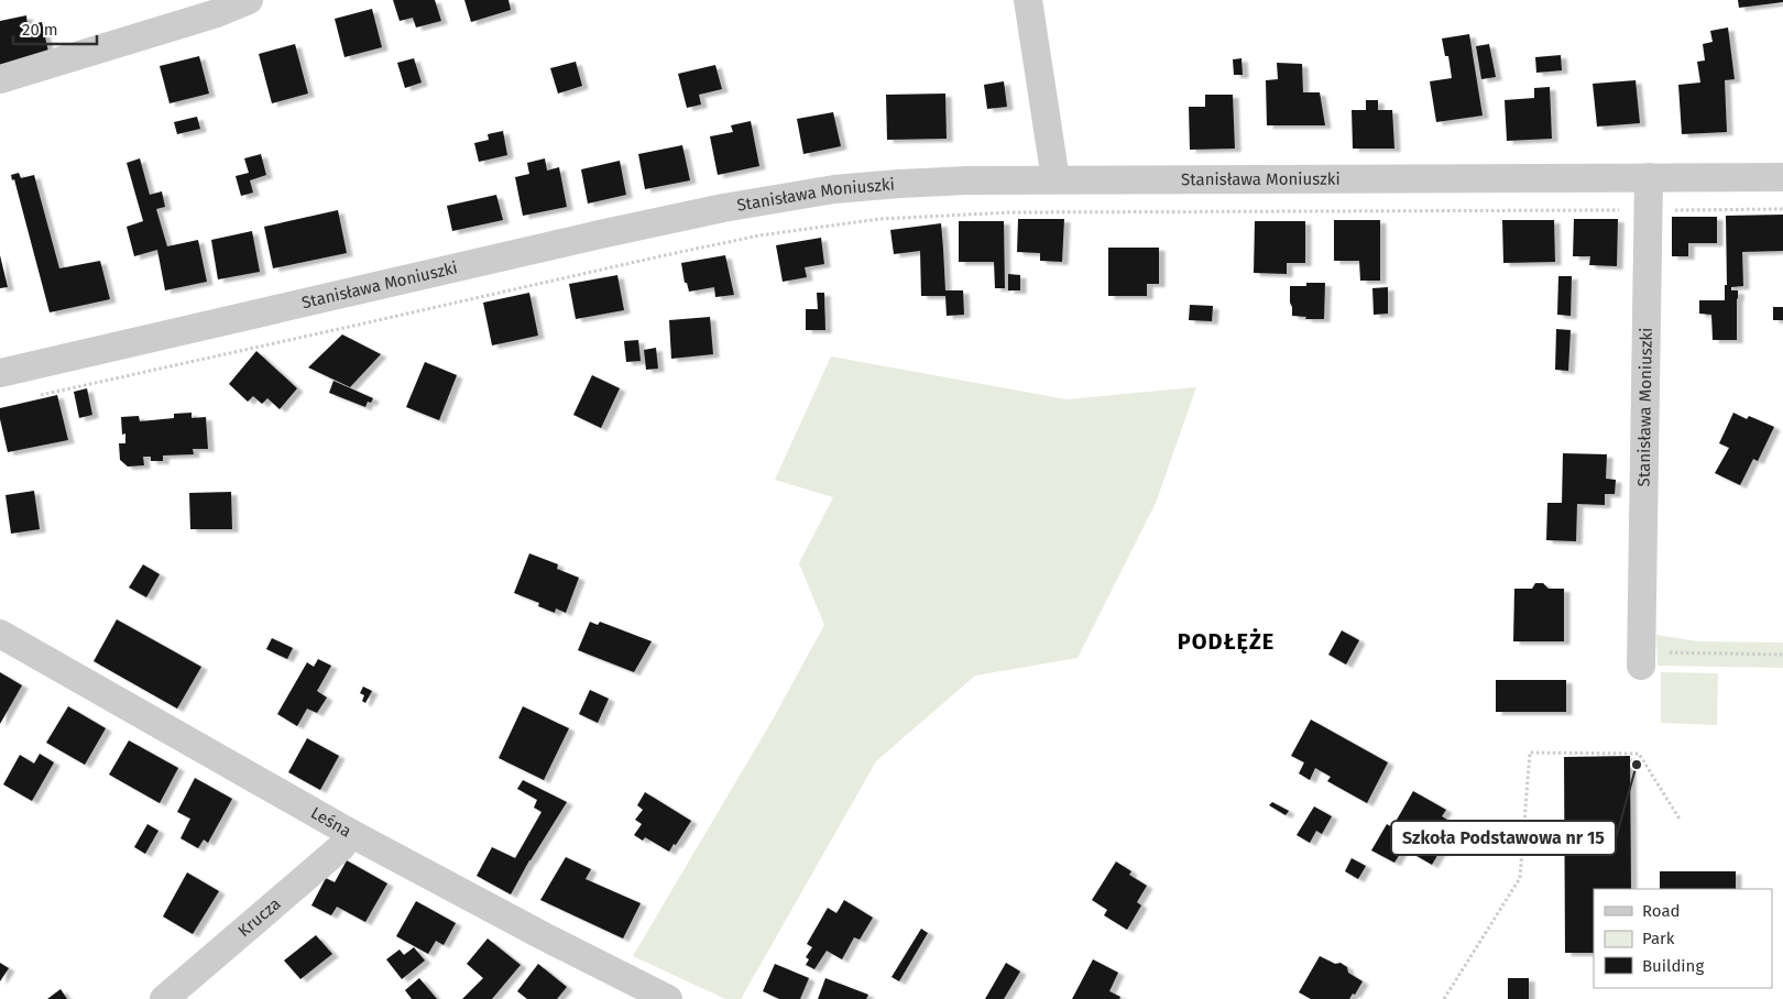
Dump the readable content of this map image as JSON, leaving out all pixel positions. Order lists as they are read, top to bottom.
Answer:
{
  "streets": {
    "street": ["Stanisława Moniuszki", "Leśna", "Krucza"]
  },
  "crossings": [
    ["Leśna", "Krucza"]
  ],
  "districts": ["PODŁĘŻE"],
  "places": ["Szkoła Podstawowa nr 15"],
  "legend": ["Road", "Park", "Building"],
  "scale_bar": "20 m"
}
